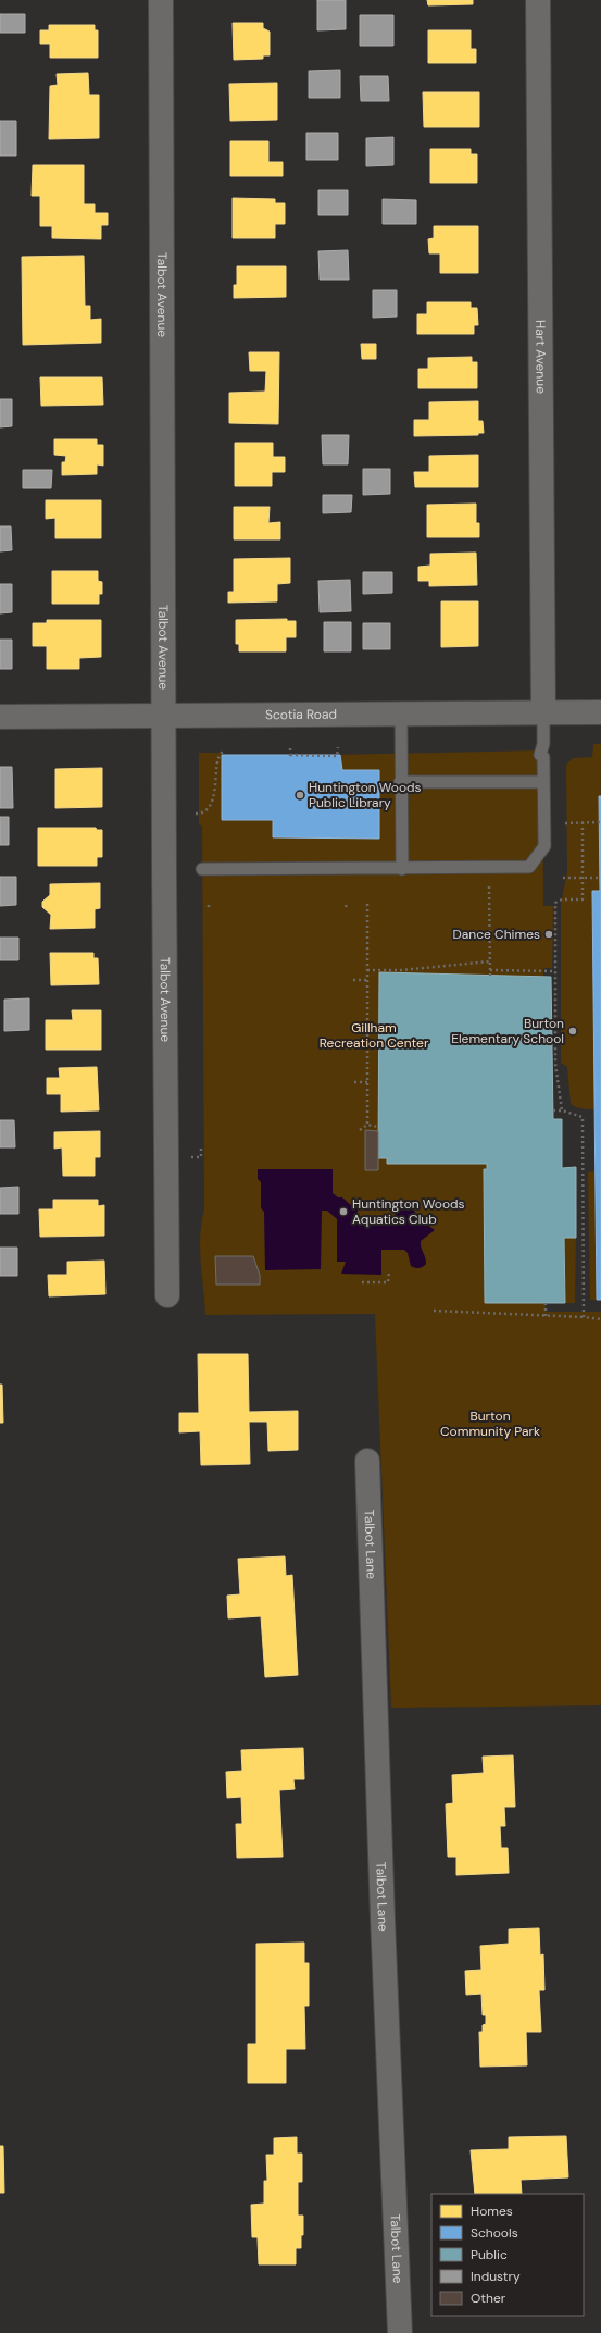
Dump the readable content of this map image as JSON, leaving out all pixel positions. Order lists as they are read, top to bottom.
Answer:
{
  "streets": {
    "street": [
      "Talbot Avenue",
      "Hart Avenue",
      "Scotia Road",
      "Talbot Lane"
    ]
  },
  "crossings": [
    ["Talbot Avenue", "Scotia Road"],
    ["Hart Avenue", "Scotia Road"]
  ],
  "parks": ["Gillham Recreation Center", "Burton Community Park"],
  "places": [
    "Huntington Woods Public Library",
    "Dance Chimes",
    "Burton Elementary School",
    "Huntington Woods Aquatics Club"
  ],
  "legend": [
    "Homes",
    "Schools",
    "Public",
    "Industry",
    "Other"
  ]
}
